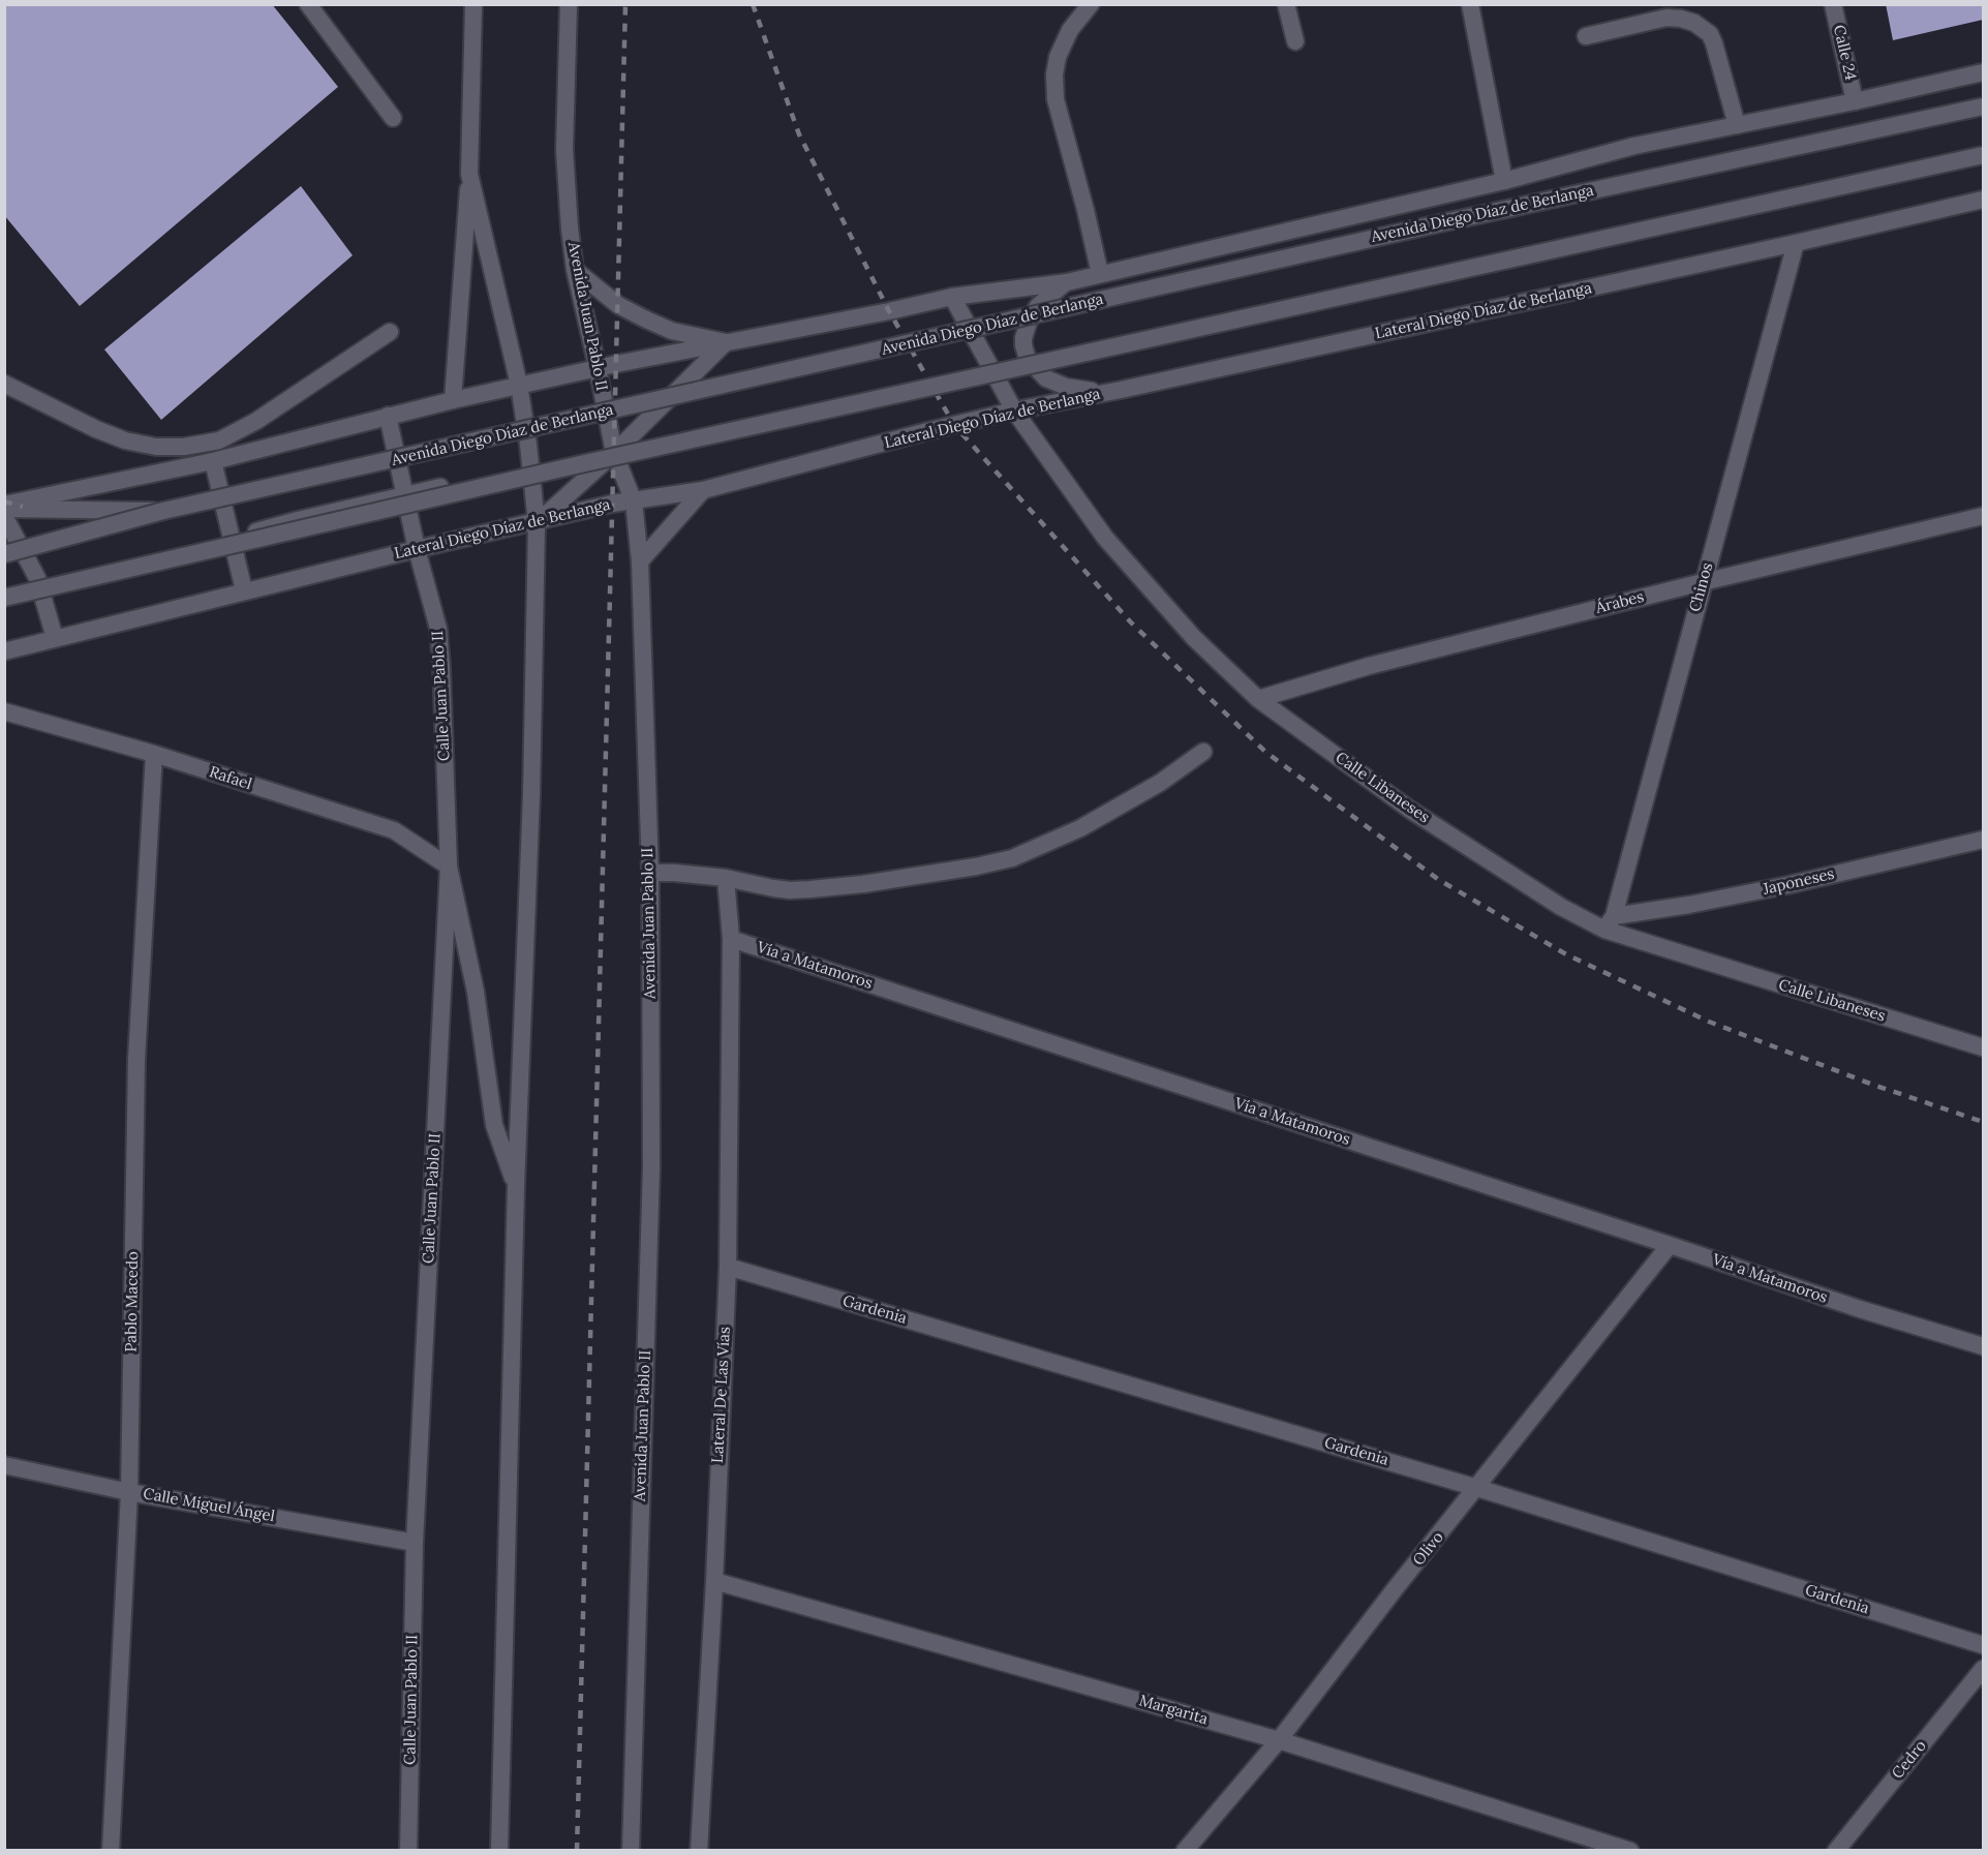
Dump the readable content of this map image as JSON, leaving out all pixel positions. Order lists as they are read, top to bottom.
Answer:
{
  "streets": {
    "street": [
      "Calle 24",
      "Avenida Diego Díaz de Berlanga",
      "Lateral Diego Díaz de Berlanga",
      "Avenida Juan Pablo II",
      "Chinos",
      "Árabes",
      "Calle Juan Pablo II",
      "Rafael",
      "Calle Libaneses",
      "Japoneses",
      "Vía a Matamoros",
      "Pablo Macedo",
      "Gardenia",
      "Lateral De Las Vías",
      "Calle Miguel Ángel",
      "Olivo",
      "Margarita",
      "Cedro"
    ]
  },
  "crossings": [
    ["Lateral Diego Díaz de Berlanga", "Avenida Juan Pablo II"],
    ["Lateral Diego Díaz de Berlanga", "Chinos"],
    ["Lateral Diego Díaz de Berlanga", "Calle Juan Pablo II"],
    ["Lateral Diego Díaz de Berlanga", "Calle Libaneses"],
    ["Chinos", "Árabes"],
    ["Chinos", "Calle Libaneses"],
    ["Chinos", "Japoneses"],
    ["Árabes", "Calle Libaneses"],
    ["Calle Juan Pablo II", "Rafael"],
    ["Calle Juan Pablo II", "Calle Miguel Ángel"],
    ["Rafael", "Pablo Macedo"],
    ["Calle Libaneses", "Japoneses"],
    ["Vía a Matamoros", "Lateral De Las Vías"],
    ["Vía a Matamoros", "Olivo"],
    ["Pablo Macedo", "Calle Miguel Ángel"],
    ["Gardenia", "Lateral De Las Vías"],
    ["Gardenia", "Olivo"],
    ["Lateral De Las Vías", "Margarita"],
    ["Olivo", "Margarita"]
  ]
}
